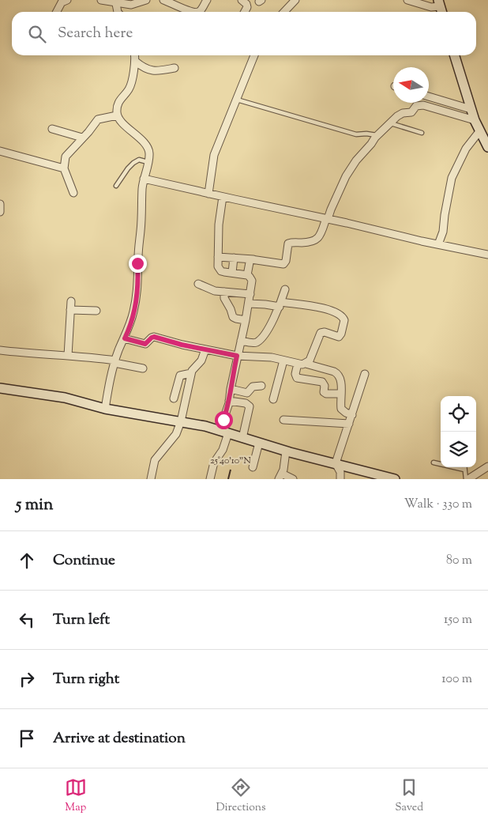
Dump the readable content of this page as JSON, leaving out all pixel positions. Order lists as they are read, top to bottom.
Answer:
{
  "north": "left",
  "page": {
    "search": "Search here",
    "heading": ["5 min", "Walk · 330 m"],
    "list": [
      ["Continue", "80 m"],
      ["Turn left", "150 m"],
      ["Turn right", "100 m"],
      "Arrive at destination"
    ],
    "nav": ["Map", "Directions", "Saved"]
  },
  "coordinates": ["25°40'10\"N"]
}
